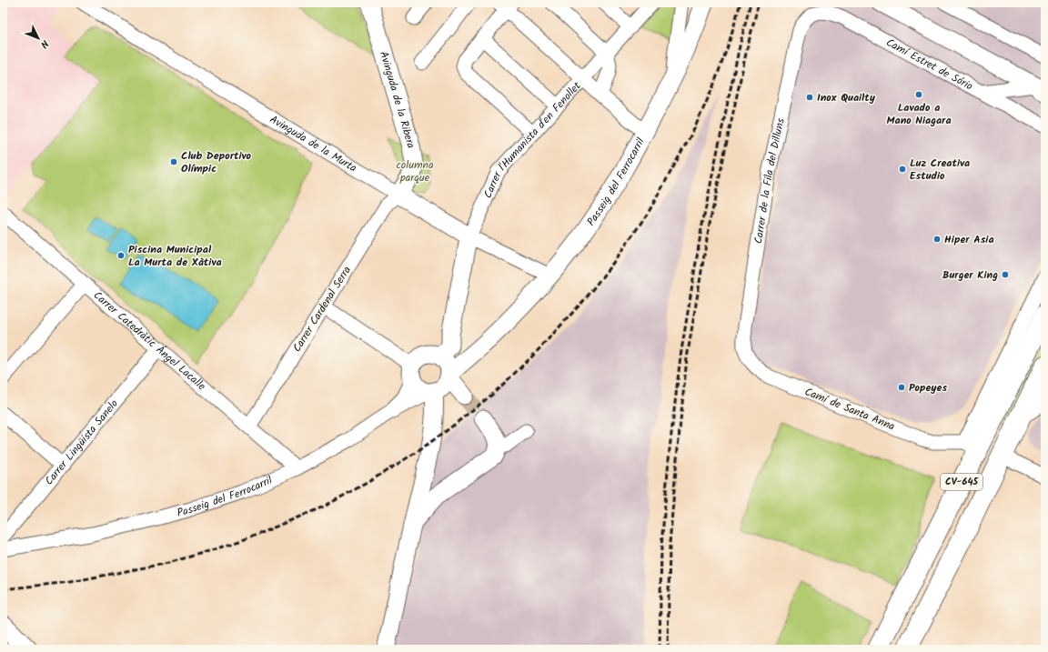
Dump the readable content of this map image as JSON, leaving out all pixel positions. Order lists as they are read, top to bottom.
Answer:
{
  "streets": {
    "main road": ["CV-645"],
    "street": [
      "Camí Estret de Sório",
      "Avinguda de la Ribera",
      "Carrer l'Humanista d'en Fenollet",
      "Avinguda de la Murta",
      "Carrer de la Fila del Dilluns",
      "Passeig del Ferrocarril",
      "Carrer Cardenal Serra",
      "Carrer Catedràtic Ángel Lacalle",
      "Camí de Santa Anna",
      "Carrer Lingüista Sanelo"
    ]
  },
  "crossings": [
    ["Camí Estret de Sório", "Carrer de la Fila del Dilluns"],
    ["Avinguda de la Ribera", "Avinguda de la Murta"],
    ["Avinguda de la Ribera", "Carrer Cardenal Serra"],
    ["Carrer l'Humanista d'en Fenollet", "Avinguda de la Murta"],
    ["Avinguda de la Murta", "Passeig del Ferrocarril"],
    ["Avinguda de la Murta", "Carrer Cardenal Serra"],
    ["Carrer de la Fila del Dilluns", "Camí de Santa Anna"],
    ["Passeig del Ferrocarril", "Carrer Catedràtic Ángel Lacalle"],
    ["Passeig del Ferrocarril", "Carrer Lingüista Sanelo"],
    ["Carrer Cardenal Serra", "Carrer Catedràtic Ángel Lacalle"],
    ["Carrer Catedràtic Ángel Lacalle", "Carrer Lingüista Sanelo"],
    ["Camí de Santa Anna", "CV-645"]
  ],
  "parks": ["columna parque"],
  "places": [
    "Lavado a Mano Niagara",
    "Inox Quailty",
    "Club Deportivo Olímpic",
    "Luz Creativa Estudio",
    "Hiper Asia",
    "Piscina Municipal La Murta de Xàtiva",
    "Burger King",
    "Popeyes"
  ],
  "north": "bottom right"
}
